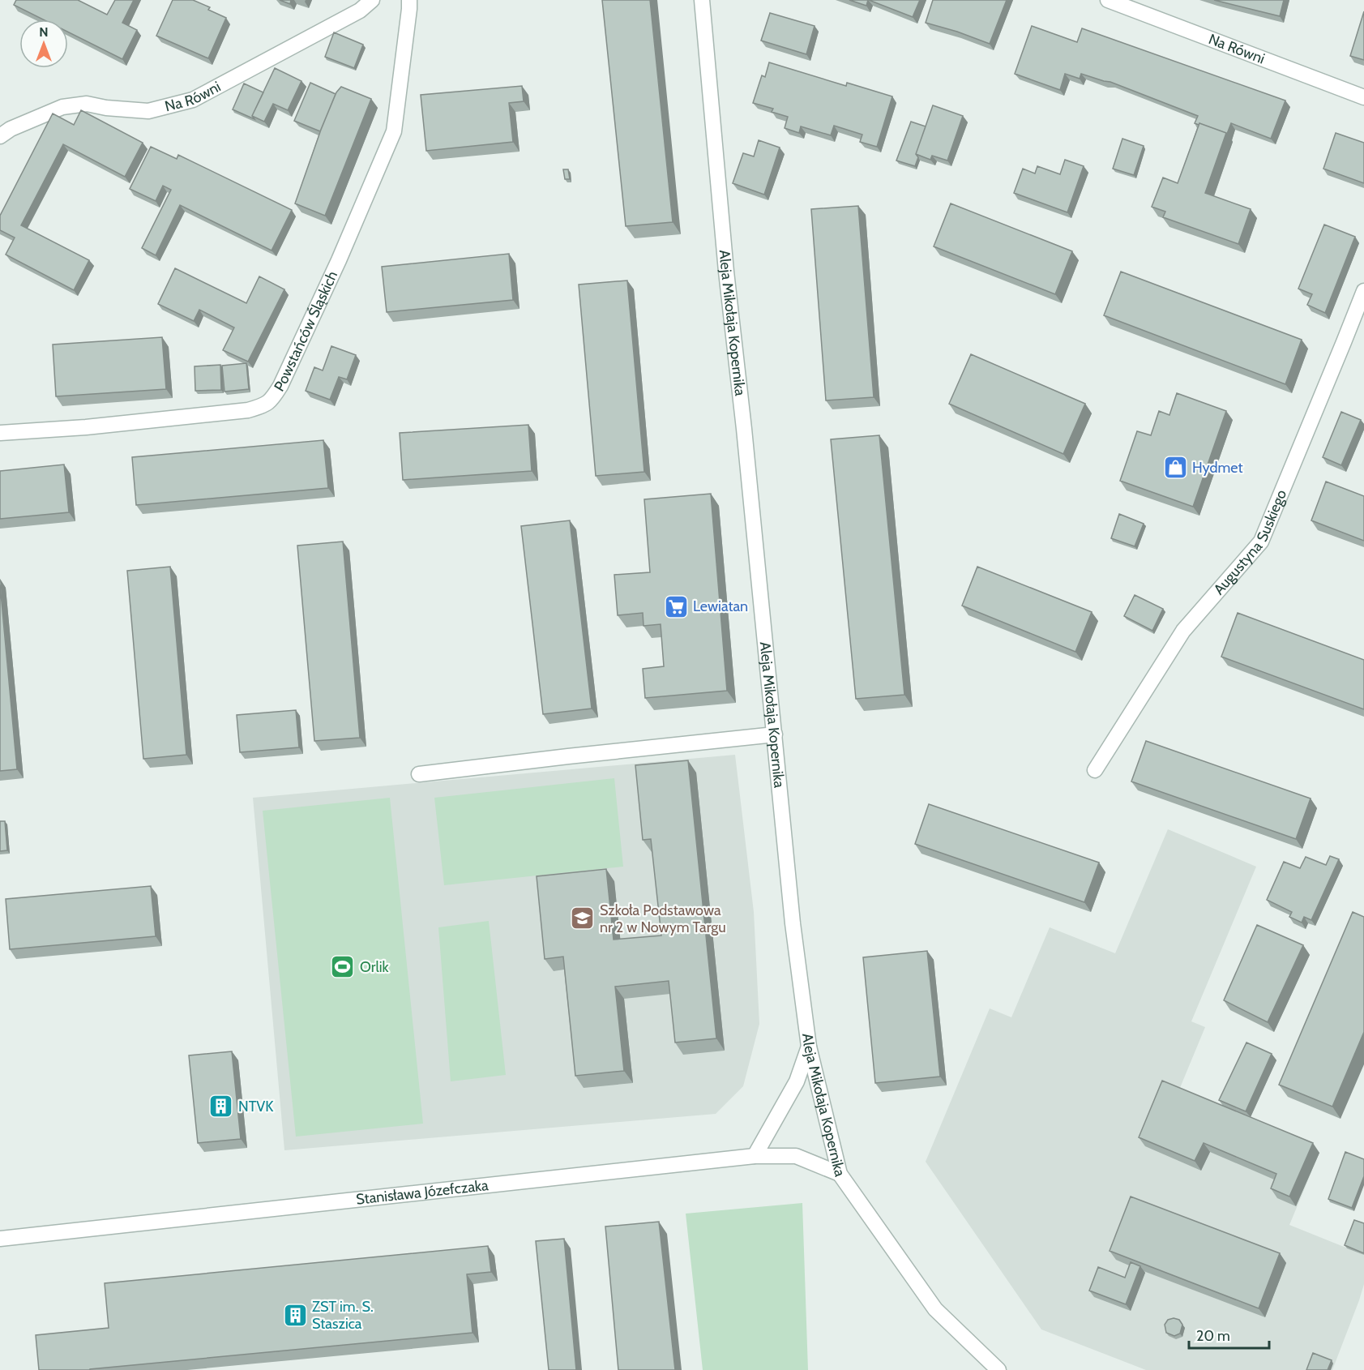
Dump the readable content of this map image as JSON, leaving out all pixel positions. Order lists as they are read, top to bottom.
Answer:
{
  "streets": {
    "street": [
      "Na Równi",
      "Aleja Mikołaja Kopernika",
      "Powstańców Śląskich",
      "Augustyna Suskiego",
      "Stanisława Józefczaka"
    ]
  },
  "crossings": [
    ["Aleja Mikołaja Kopernika", "Stanisława Józefczaka"]
  ],
  "places": {
    "shop": ["Hydmet"],
    "supermarket": ["Lewiatan"],
    "school or university": ["Szkoła Podstawowa nr 2 w Nowym Targu"],
    "sports": ["Orlik"],
    "building": ["NTVK", "ZST im. S. Staszica"]
  },
  "scale_bar": "20 m",
  "north": "top"
}
